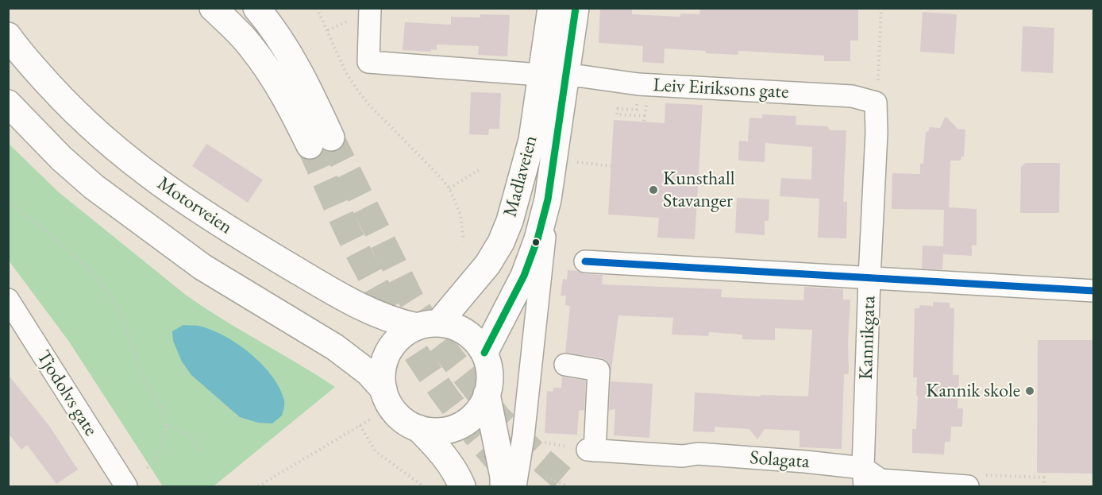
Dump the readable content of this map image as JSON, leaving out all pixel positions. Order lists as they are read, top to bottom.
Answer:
{
  "streets": {
    "main road": ["Madlaveien", "Motorveien"],
    "street": [
      "Leiv Eiriksons gate",
      "Kannikgata",
      "Tjodolvs gate",
      "Solagata"
    ]
  },
  "crossings": [
    ["Leiv Eiriksons gate", "Madlaveien"],
    ["Leiv Eiriksons gate", "Kannikgata"],
    ["Madlaveien", "Motorveien"],
    ["Kannikgata", "Solagata"]
  ],
  "places": ["Kunsthall Stavanger", "Kannik skole"]
}
